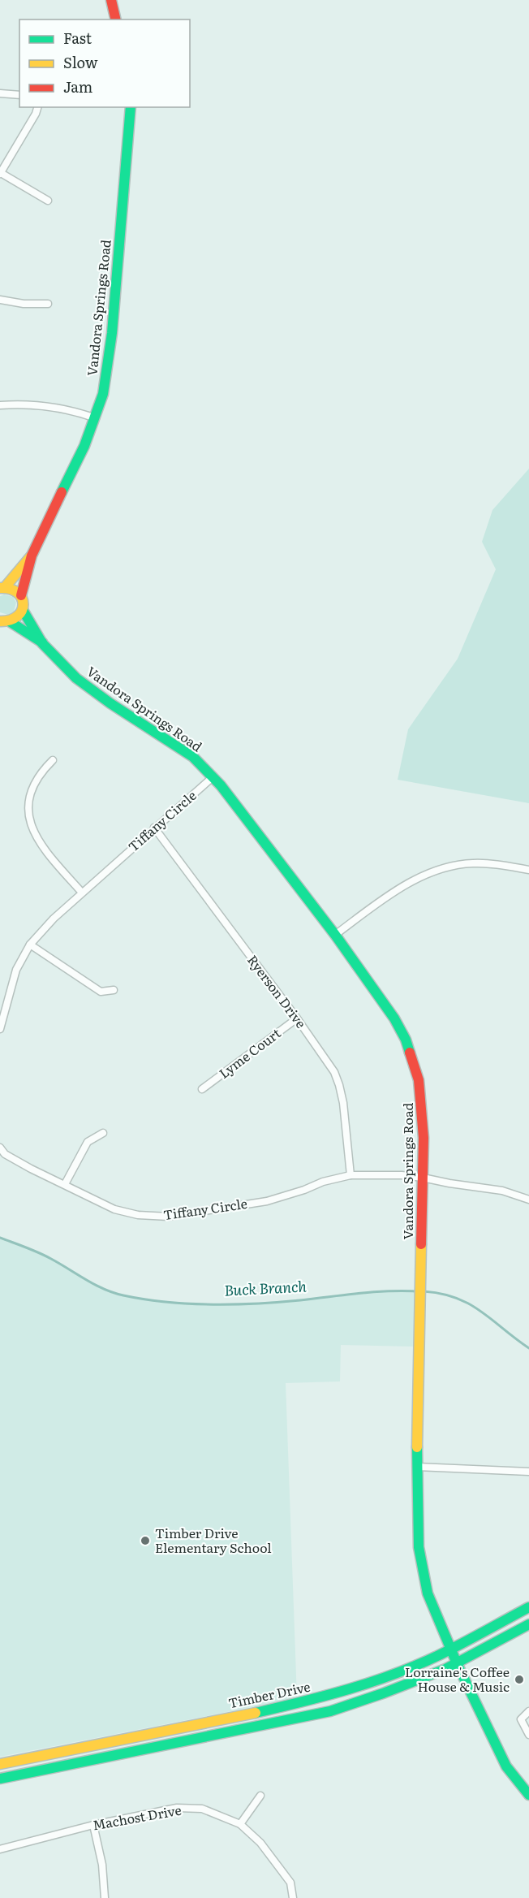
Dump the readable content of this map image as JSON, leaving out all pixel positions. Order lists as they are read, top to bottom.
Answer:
{
  "streets": {
    "street": [
      "Vandora Springs Road",
      "Tiffany Circle",
      "Ryerson Drive",
      "Lyme Court",
      "Timber Drive",
      "Machost Drive"
    ]
  },
  "crossings": [
    ["Vandora Springs Road", "Tiffany Circle"],
    ["Vandora Springs Road", "Timber Drive"],
    ["Tiffany Circle", "Ryerson Drive"],
    ["Ryerson Drive", "Lyme Court"]
  ],
  "water": ["Buck Branch"],
  "places": ["Timber Drive Elementary School", "Lorraine's Coffee House & Music"],
  "legend": ["Fast", "Slow", "Jam"]
}
